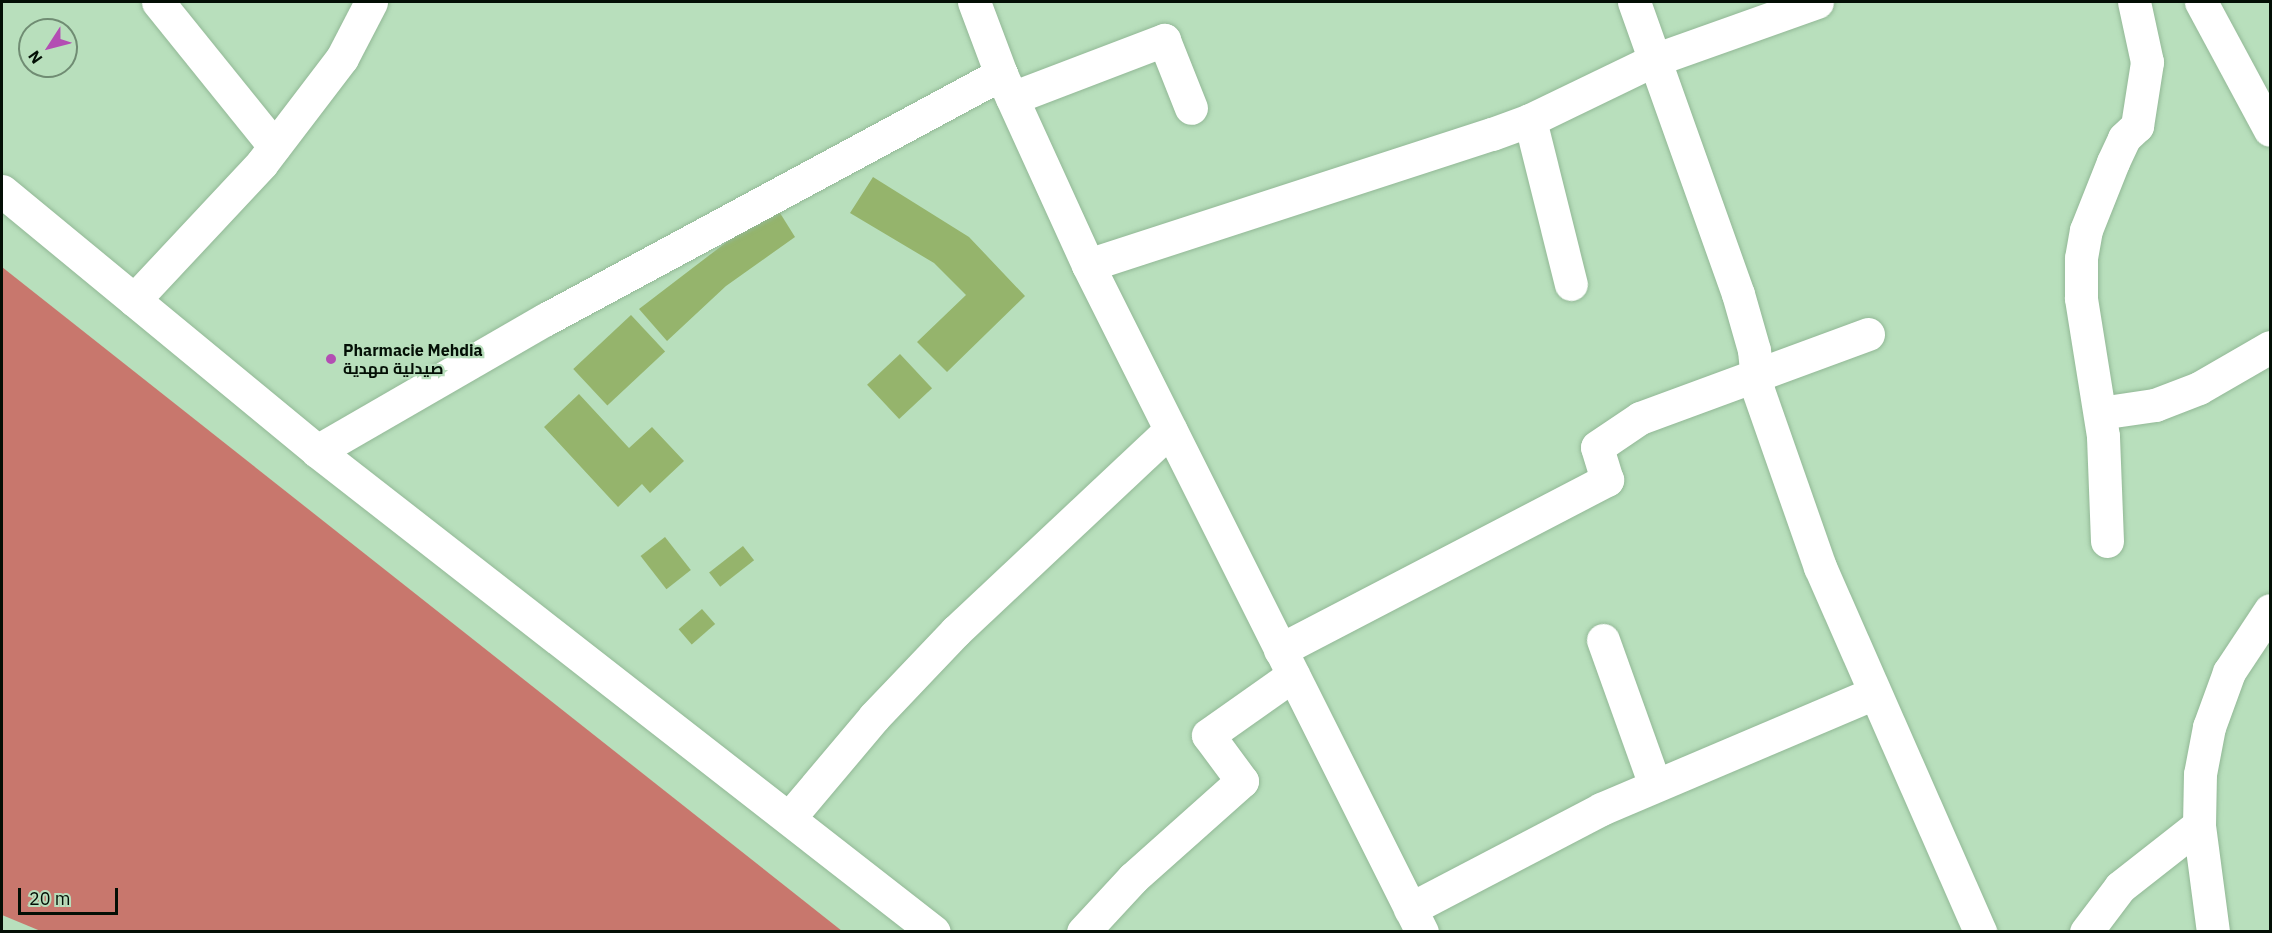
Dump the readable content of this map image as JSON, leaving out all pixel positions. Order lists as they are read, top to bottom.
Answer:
{
  "places": ["Pharmacie Mehdia صيدلية مهدية"],
  "scale_bar": "20 m",
  "north": "bottom left"
}
